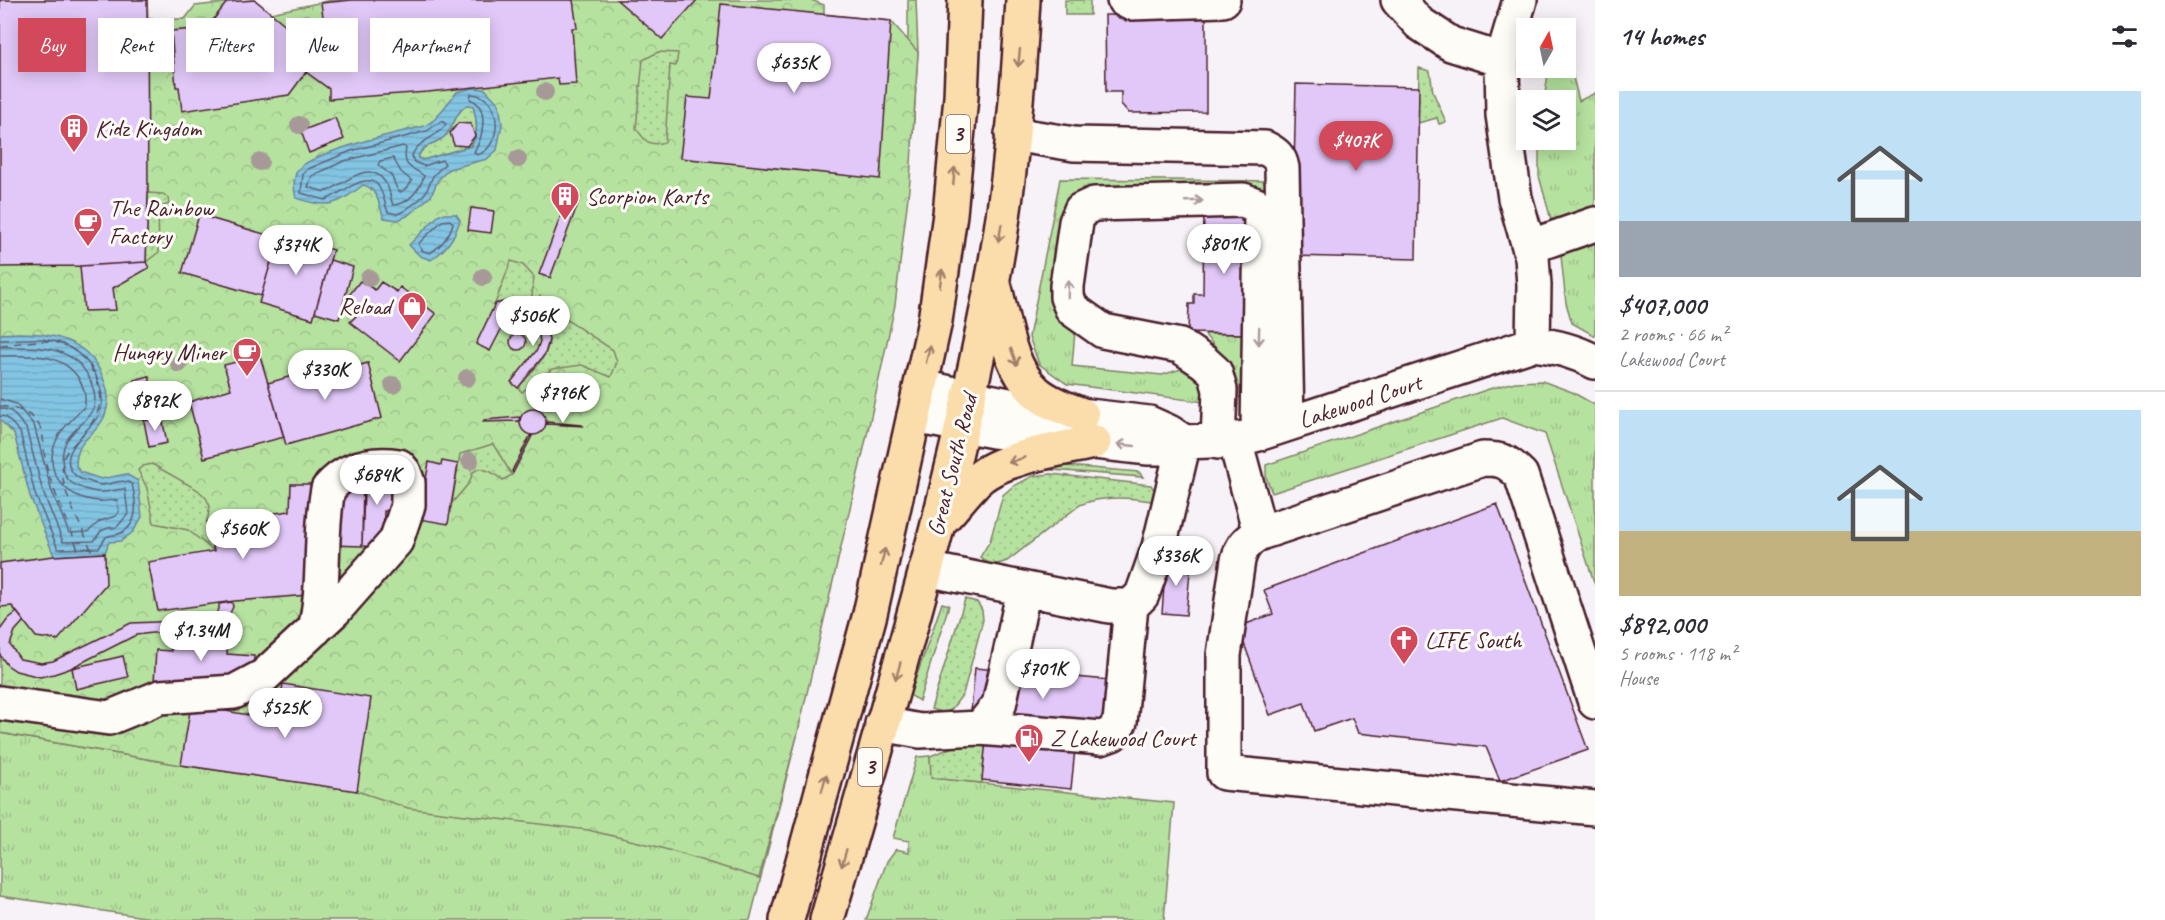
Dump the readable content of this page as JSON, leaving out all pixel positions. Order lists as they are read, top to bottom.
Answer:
{
  "streets": {
    "main road": ["3", "Great South Road"],
    "street": ["Lakewood Court"]
  },
  "crossings": [
    ["Lakewood Court", "Great South Road"]
  ],
  "places": {
    "building": ["Kidz Kingdom", "Scorpion Karts"],
    "cafe": ["The Rainbow Factory", "Hungry Miner"],
    "shop": ["Reload"],
    "church": ["LIFE South"],
    "fuel station": ["Z Lakewood Court"]
  },
  "north": "top",
  "page": {
    "heading": "14 homes",
    "chip": [
      "Buy",
      "Rent",
      "Filters",
      "New",
      "Apartment"
    ],
    "price": [
      "$635K",
      "$407K",
      "$801K",
      "$374K",
      "$506K",
      "$330K",
      "$796K",
      "$892K",
      "$684K",
      "$560K",
      "$336K",
      "$1.34M",
      "$701K",
      "$525K"
    ],
    "list": [
      {
        "name": "$407,000",
        "note": "2 rooms · 66 m² · Lakewood Court"
      },
      {
        "name": "$892,000",
        "note": "5 rooms · 118 m² · House"
      }
    ]
  }
}
